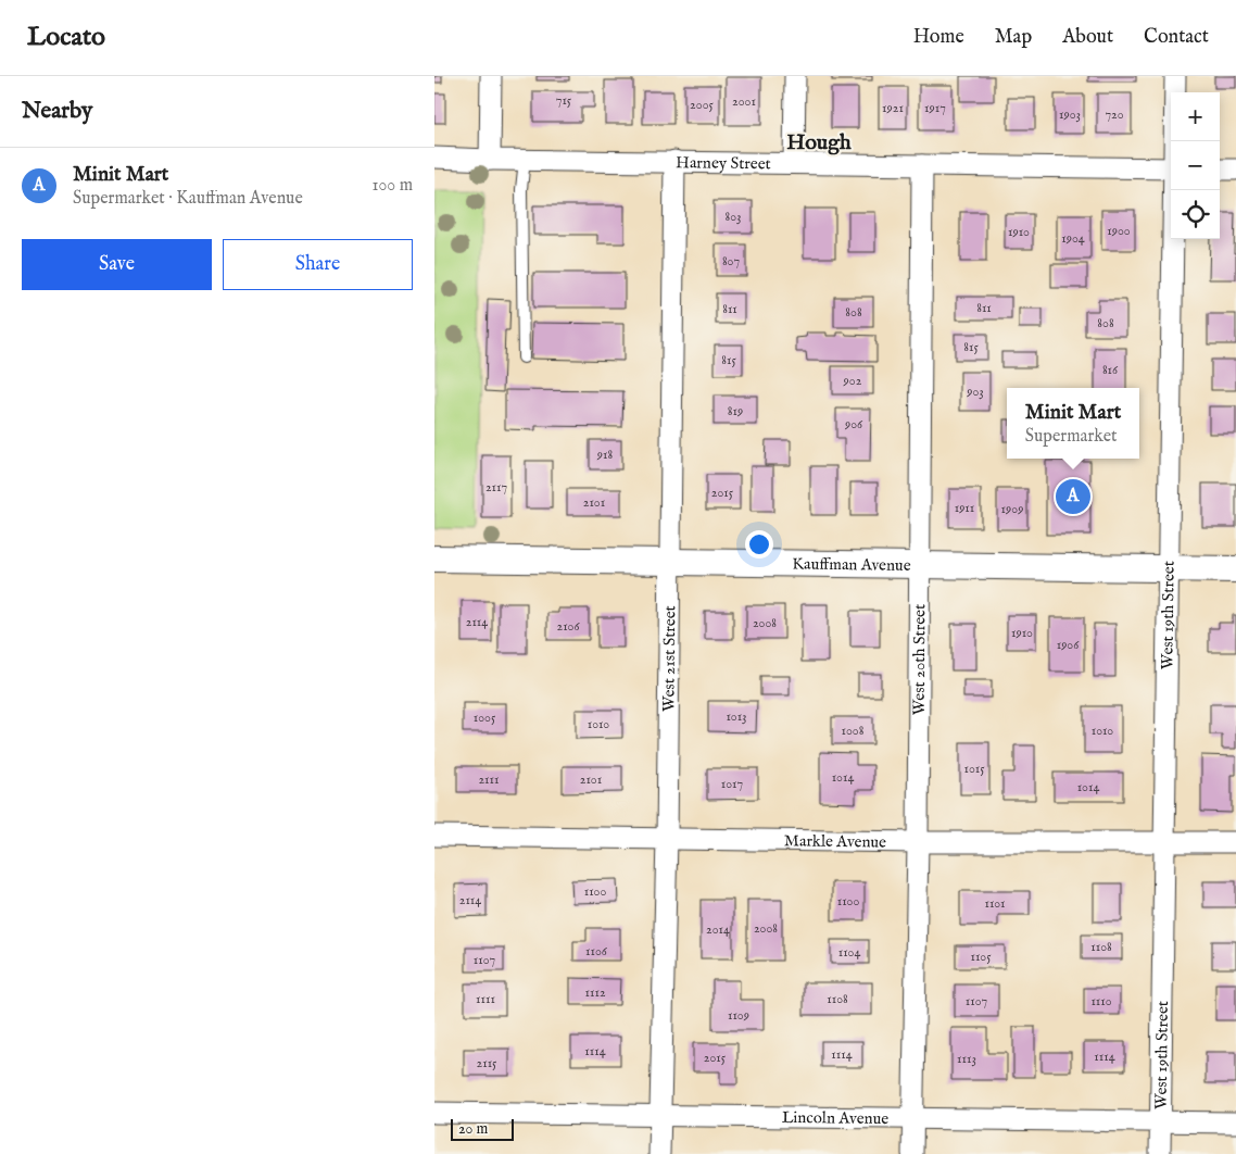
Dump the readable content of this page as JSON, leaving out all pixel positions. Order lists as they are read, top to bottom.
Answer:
{
  "streets": {
    "street": [
      "Harney Street",
      "Kauffman Avenue",
      "West 19th Street",
      "West 21st Street",
      "West 20th Street",
      "Markle Avenue",
      "Lincoln Avenue"
    ]
  },
  "crossings": [
    ["Harney Street", "West 21st Street"],
    ["Harney Street", "West 20th Street"],
    ["Kauffman Avenue", "West 19th Street"],
    ["Kauffman Avenue", "West 21st Street"],
    ["Kauffman Avenue", "West 20th Street"],
    ["West 19th Street", "Markle Avenue"],
    ["West 19th Street", "Lincoln Avenue"],
    ["West 21st Street", "Markle Avenue"],
    ["West 21st Street", "Lincoln Avenue"],
    ["West 20th Street", "Markle Avenue"],
    ["West 20th Street", "Lincoln Avenue"]
  ],
  "districts": ["Hough"],
  "house_numbers": [
    "715",
    "2001",
    "2005",
    "1921",
    "1917",
    "1903",
    "720",
    "803",
    "1900",
    "1910",
    "1904",
    "807",
    "811",
    "811",
    "808",
    "808",
    "815",
    "815",
    "816",
    "902",
    "903",
    "819",
    "906",
    "918",
    "2117",
    "2015",
    "2101",
    "1911",
    "1909",
    "2114",
    "2008",
    "2106",
    "1910",
    "1906",
    "1013",
    "1005",
    "1010",
    "1008",
    "1010",
    "1015",
    "1014",
    "2111",
    "2101",
    "1017",
    "1014",
    "1100",
    "2114",
    "1100",
    "1101",
    "2008",
    "2014",
    "1108",
    "1106",
    "1104",
    "1105",
    "1107",
    "1112",
    "1111",
    "1108",
    "1107",
    "1110",
    "1109",
    "1114",
    "1114",
    "1114",
    "2015",
    "1113",
    "2115"
  ],
  "scale_bar": "20 m",
  "page": {
    "header": "Locato",
    "nav": [
      "Home",
      "Map",
      "About",
      "Contact"
    ],
    "heading": "Nearby",
    "map_buttons": ["+", "−"],
    "list": [
      {
        "mark": "A",
        "name": "Minit Mart",
        "note": "Supermarket · Kauffman Avenue",
        "value": "100 m"
      }
    ],
    "buttons": ["Save", "Share"],
    "popup": ["Minit Mart", "Supermarket"],
    "pins": "A",
    "scale": "20 m"
  }
}
